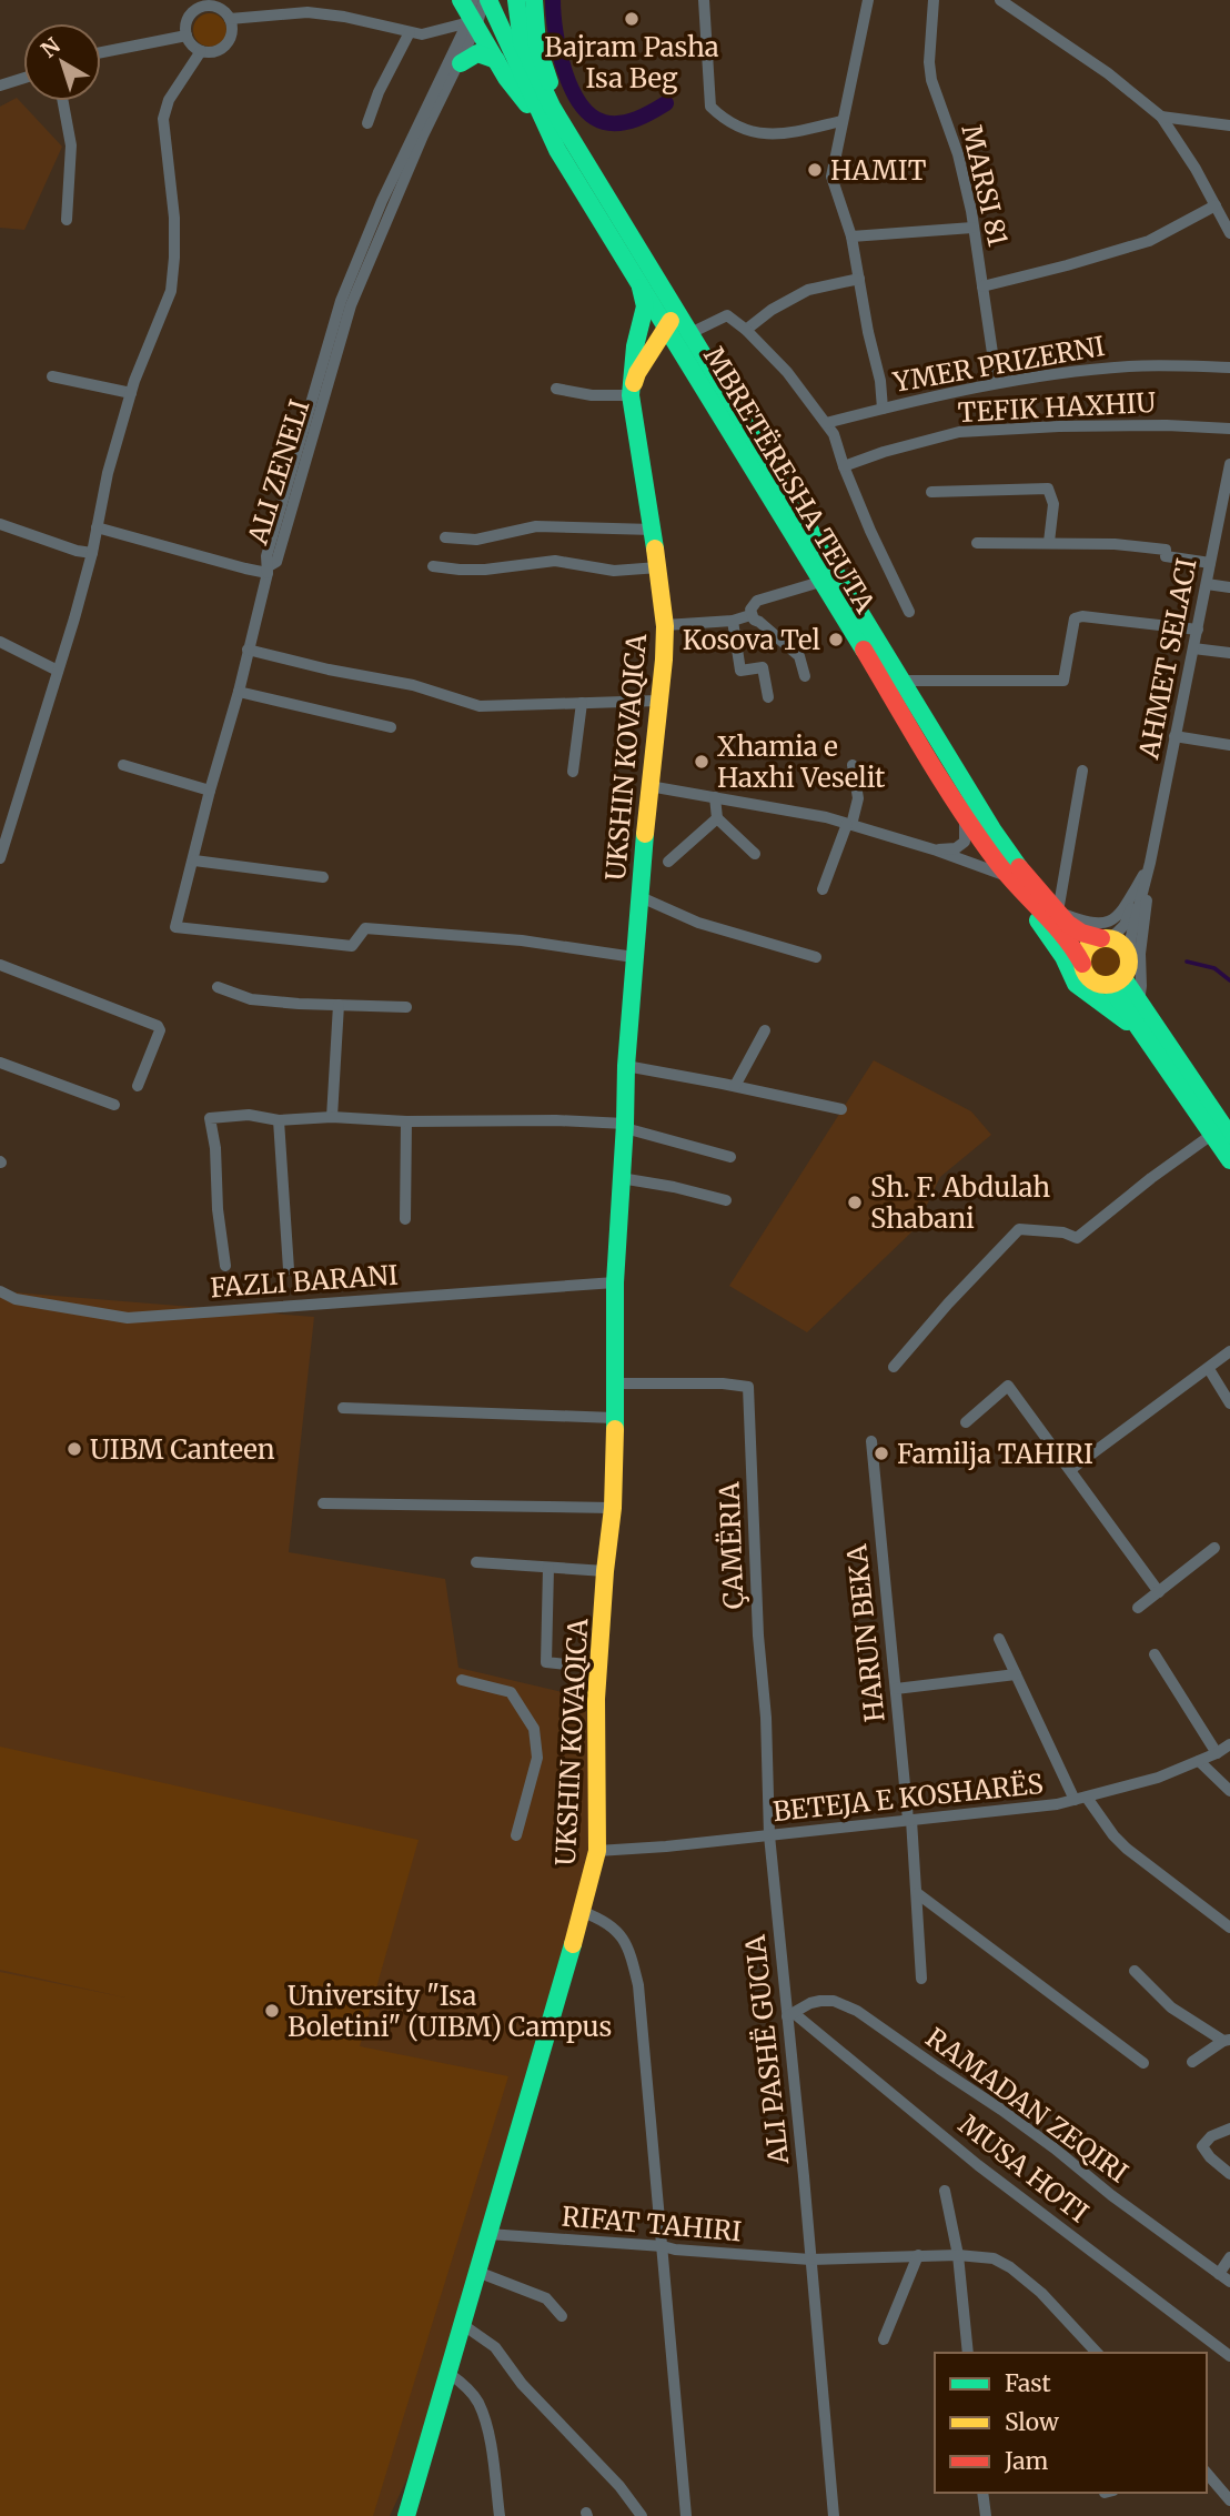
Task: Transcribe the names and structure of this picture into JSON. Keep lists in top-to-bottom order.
{
  "streets": {
    "main road": ["MBRETËRESHA TEUTA", "UKSHIN KOVAQICA"],
    "street": [
      "MARSI 81",
      "YMER PRIZERNI",
      "TEFIK HAXHIU",
      "ALI ZENELI",
      "AHMET SELACI",
      "FAZLI BARANI",
      "ÇAMËRIA",
      "HARUN BEKA",
      "BETEJA E KOSHARËS",
      "ALI PASHË GUCIA",
      "RAMADAN ZEQIRI",
      "MUSA HOTI",
      "RIFAT TAHIRI"
    ]
  },
  "crossings": [
    ["MARSI 81", "YMER PRIZERNI"],
    ["ALI ZENELI", "MBRETËRESHA TEUTA"],
    ["MBRETËRESHA TEUTA", "AHMET SELACI"],
    ["MBRETËRESHA TEUTA", "UKSHIN KOVAQICA"],
    ["UKSHIN KOVAQICA", "FAZLI BARANI"],
    ["UKSHIN KOVAQICA", "ÇAMËRIA"],
    ["UKSHIN KOVAQICA", "BETEJA E KOSHARËS"],
    ["UKSHIN KOVAQICA", "RIFAT TAHIRI"],
    ["ÇAMËRIA", "BETEJA E KOSHARËS"],
    ["ÇAMËRIA", "ALI PASHË GUCIA"],
    ["HARUN BEKA", "BETEJA E KOSHARËS"],
    ["BETEJA E KOSHARËS", "ALI PASHË GUCIA"],
    ["ALI PASHË GUCIA", "RAMADAN ZEQIRI"],
    ["ALI PASHË GUCIA", "MUSA HOTI"],
    ["ALI PASHË GUCIA", "RIFAT TAHIRI"],
    ["RAMADAN ZEQIRI", "MUSA HOTI"]
  ],
  "places": [
    "Bajram Pasha Isa Beg",
    "HAMIT",
    "Kosova Tel",
    "Xhamia e Haxhi Veselit",
    "Sh. F. Abdulah Shabani",
    "UIBM Canteen",
    "Familja TAHIRI",
    "University \"Isa Boletini\" (UIBM) Campus"
  ],
  "legend": ["Fast", "Slow", "Jam"],
  "north": "top left"
}
